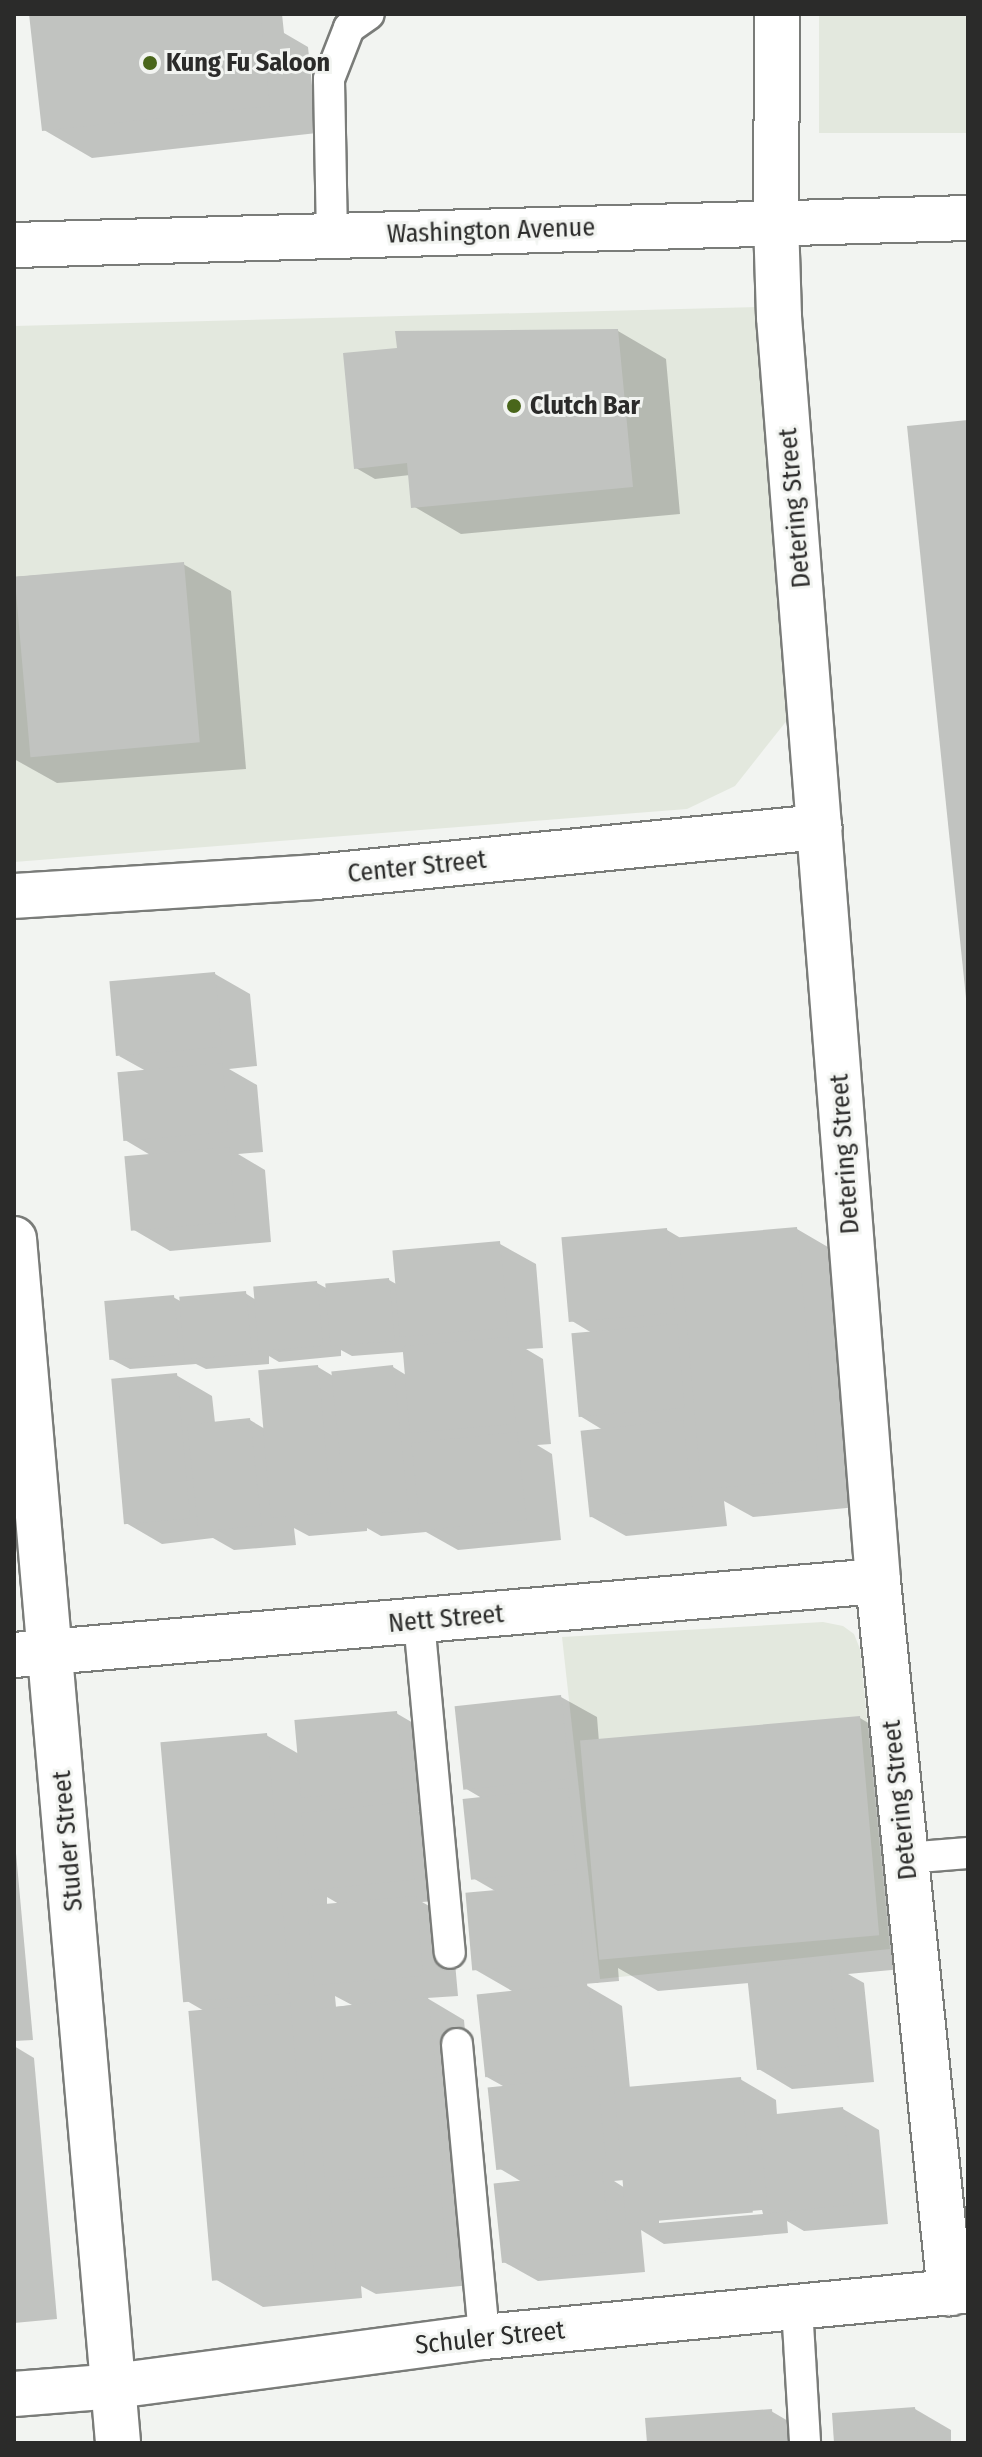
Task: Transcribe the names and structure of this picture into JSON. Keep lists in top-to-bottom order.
{
  "streets": {
    "street": [
      "Washington Avenue",
      "Detering Street",
      "Center Street",
      "Nett Street",
      "Studer Street",
      "Schuler Street"
    ]
  },
  "crossings": [
    ["Washington Avenue", "Detering Street"],
    ["Detering Street", "Center Street"],
    ["Detering Street", "Nett Street"],
    ["Detering Street", "Schuler Street"],
    ["Nett Street", "Studer Street"],
    ["Studer Street", "Schuler Street"]
  ],
  "places": ["Kung Fu Saloon", "Clutch Bar"]
}
